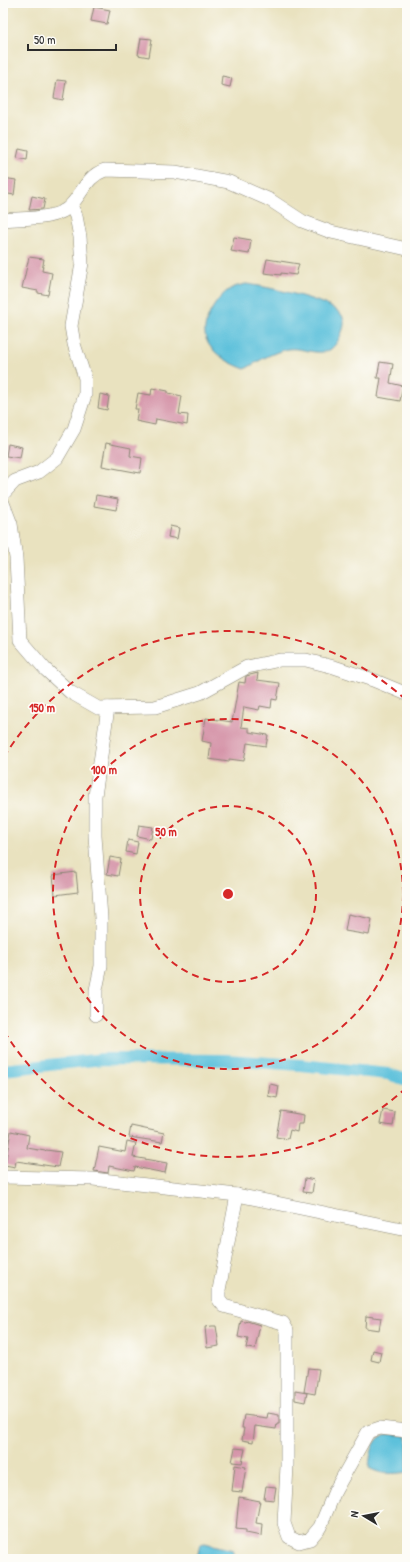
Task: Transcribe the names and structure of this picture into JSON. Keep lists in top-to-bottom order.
{
  "scale_bar": "50 m",
  "north": "left",
  "rings": ["150 m", "100 m", "50 m"]
}
